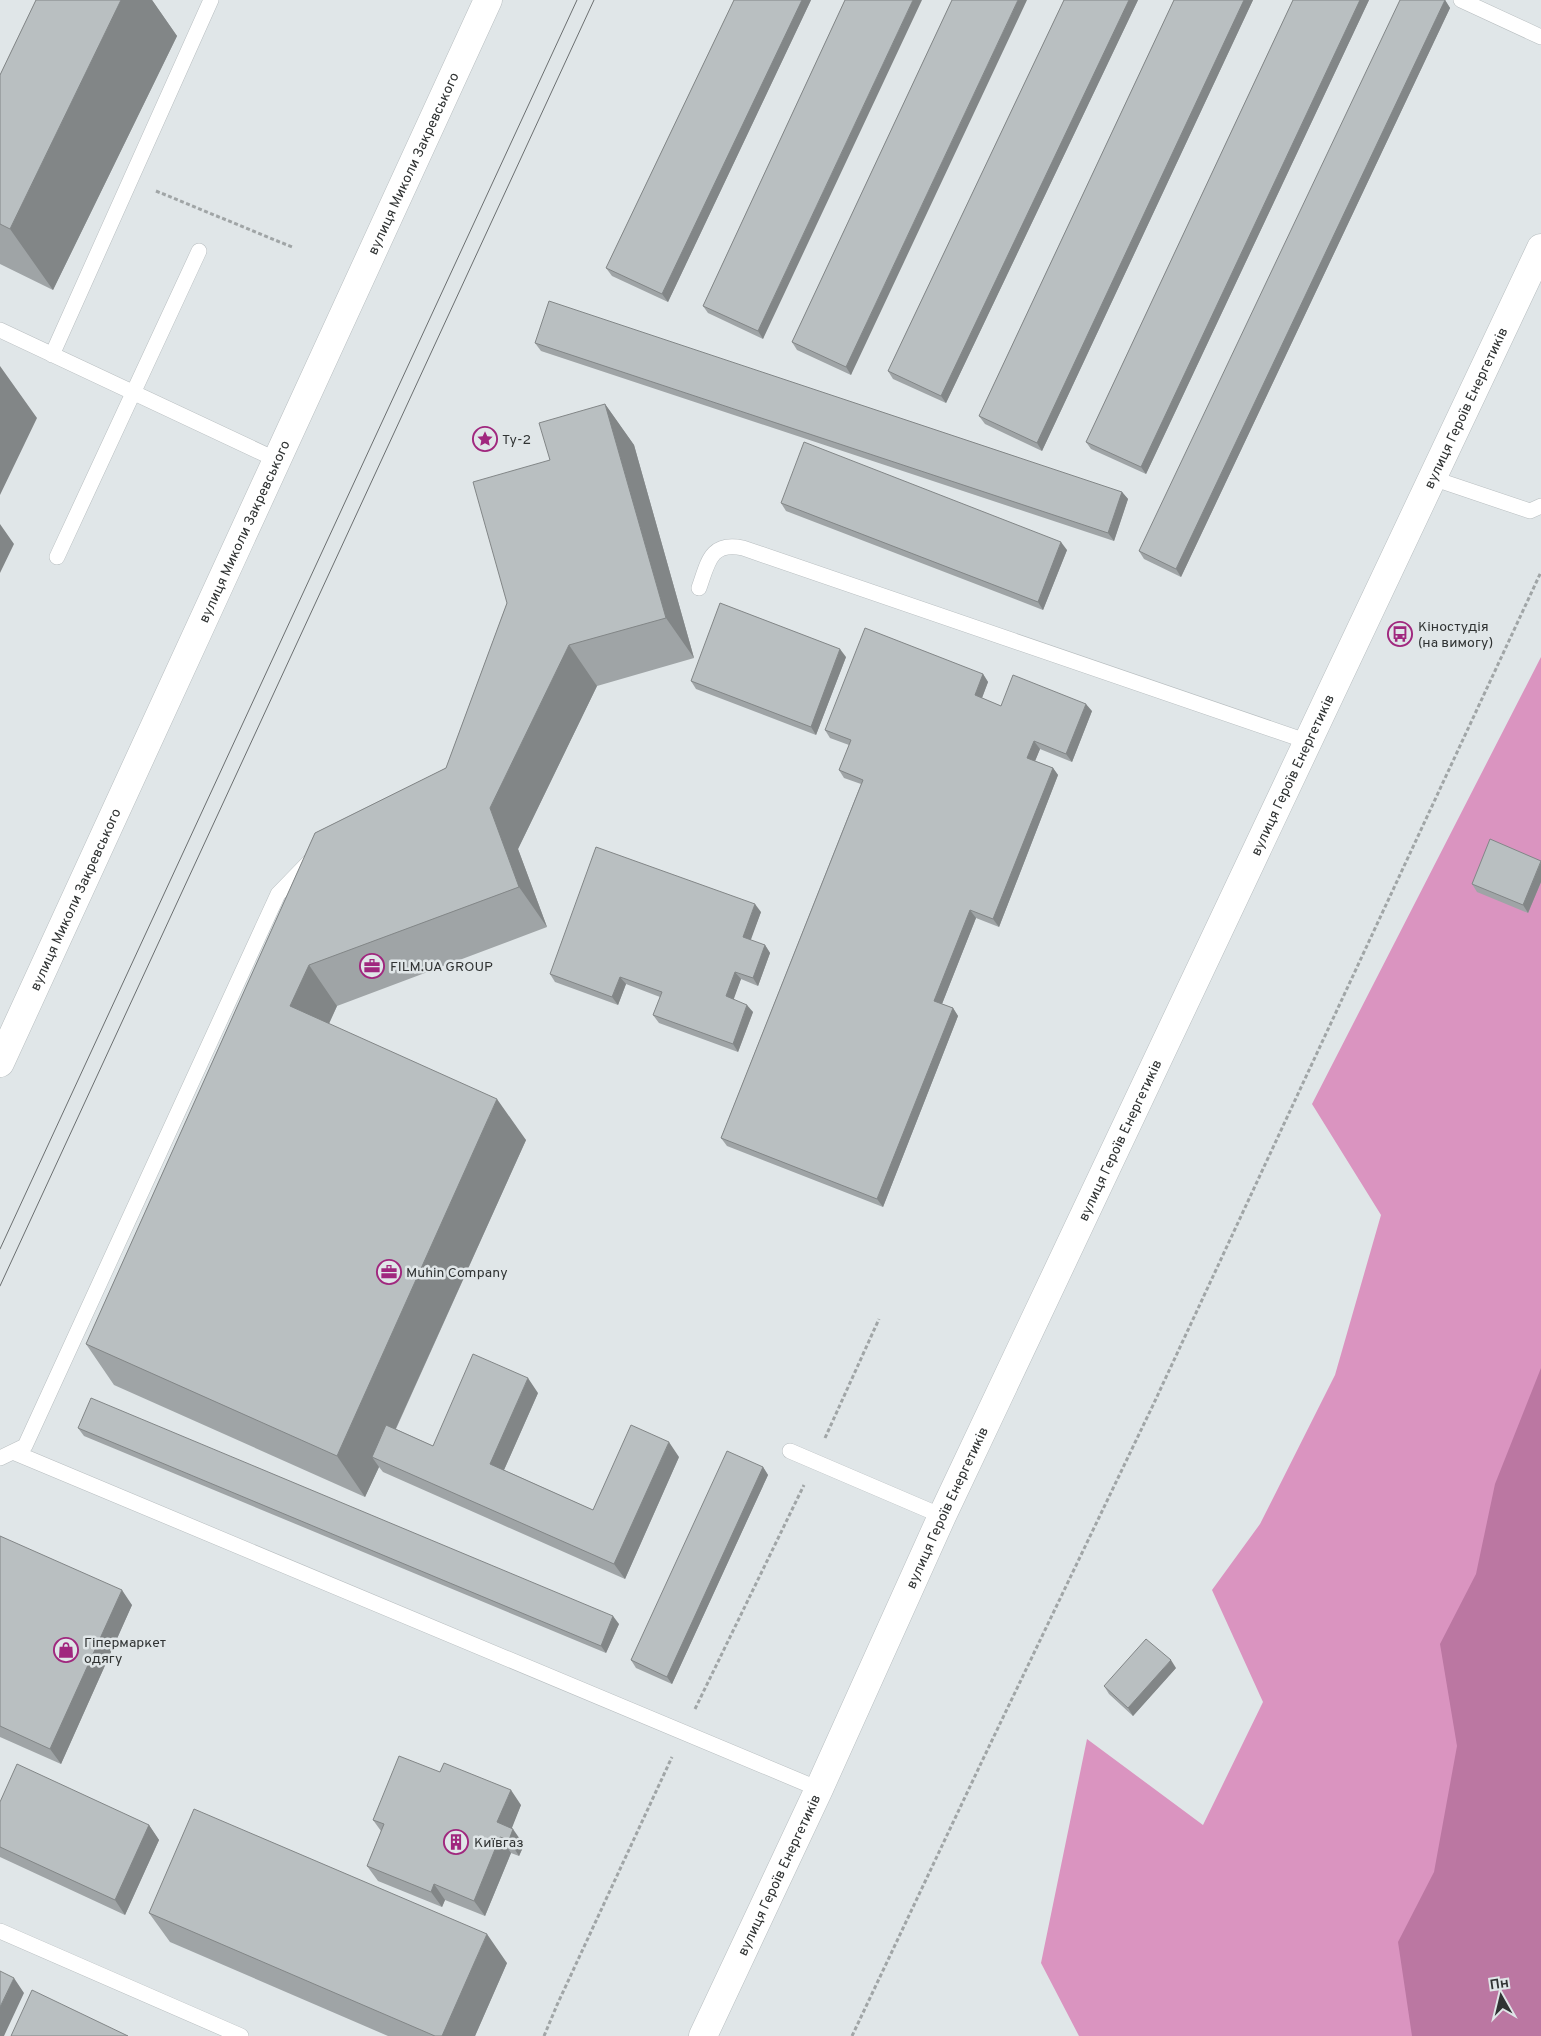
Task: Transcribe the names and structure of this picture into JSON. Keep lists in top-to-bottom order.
{
  "streets": {
    "street": ["вулиця Миколи Закревського", "вулиця Героїв Енергетиків"]
  },
  "places": {
    "place": ["Ту-2"],
    "bus stop": ["Кіностудія (на вимогу)"],
    "office": ["FILM.UA GROUP", "Muhin Company"],
    "shop": ["Гіпермаркет одягу"],
    "building": ["Київгаз"]
  },
  "north": "top"
}
